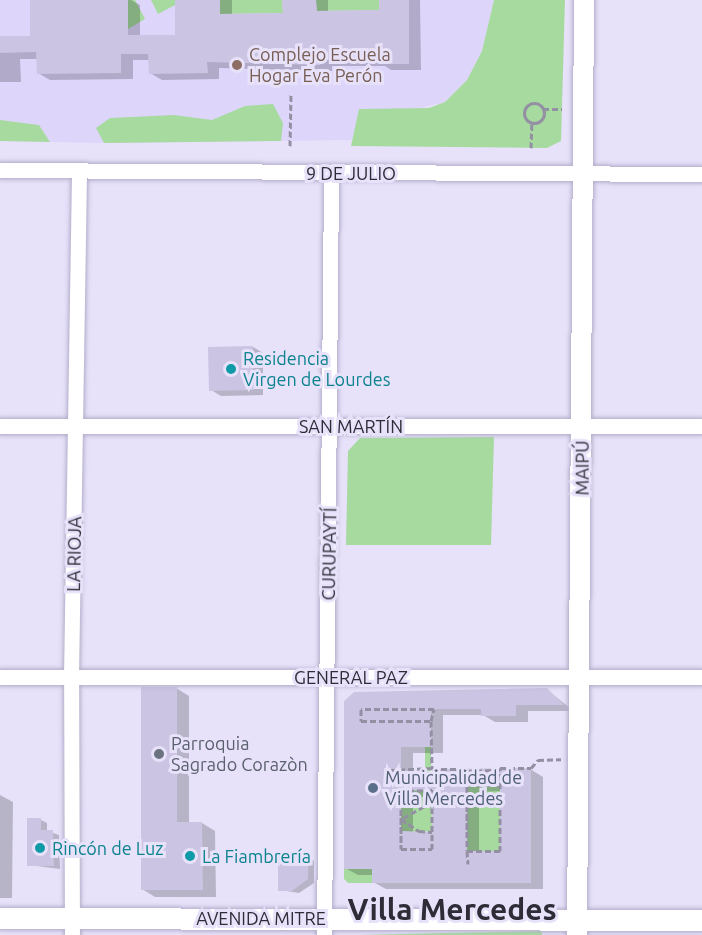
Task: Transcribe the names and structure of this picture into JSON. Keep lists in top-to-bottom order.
{
  "streets": {
    "main road": ["AVENIDA MITRE"],
    "street": [
      "9 DE JULIO",
      "SAN MARTÍN",
      "MAIPÚ",
      "LA RIOJA",
      "CURUPAYTÍ",
      "GENERAL PAZ"
    ]
  },
  "crossings": [
    ["9 DE JULIO", "MAIPÚ"],
    ["9 DE JULIO", "LA RIOJA"],
    ["9 DE JULIO", "CURUPAYTÍ"],
    ["SAN MARTÍN", "MAIPÚ"],
    ["SAN MARTÍN", "LA RIOJA"],
    ["SAN MARTÍN", "CURUPAYTÍ"],
    ["MAIPÚ", "GENERAL PAZ"],
    ["MAIPÚ", "AVENIDA MITRE"],
    ["LA RIOJA", "GENERAL PAZ"],
    ["LA RIOJA", "AVENIDA MITRE"],
    ["CURUPAYTÍ", "GENERAL PAZ"],
    ["CURUPAYTÍ", "AVENIDA MITRE"]
  ],
  "districts": ["Villa Mercedes"],
  "places": [
    "Complejo Escuela Hogar Eva Perón",
    "Residencia Virgen de Lourdes",
    "Parroquia Sagrado Corazòn",
    "Municipalidad de Villa Mercedes",
    "Rincón de Luz",
    "La Fiambrería"
  ]
}
